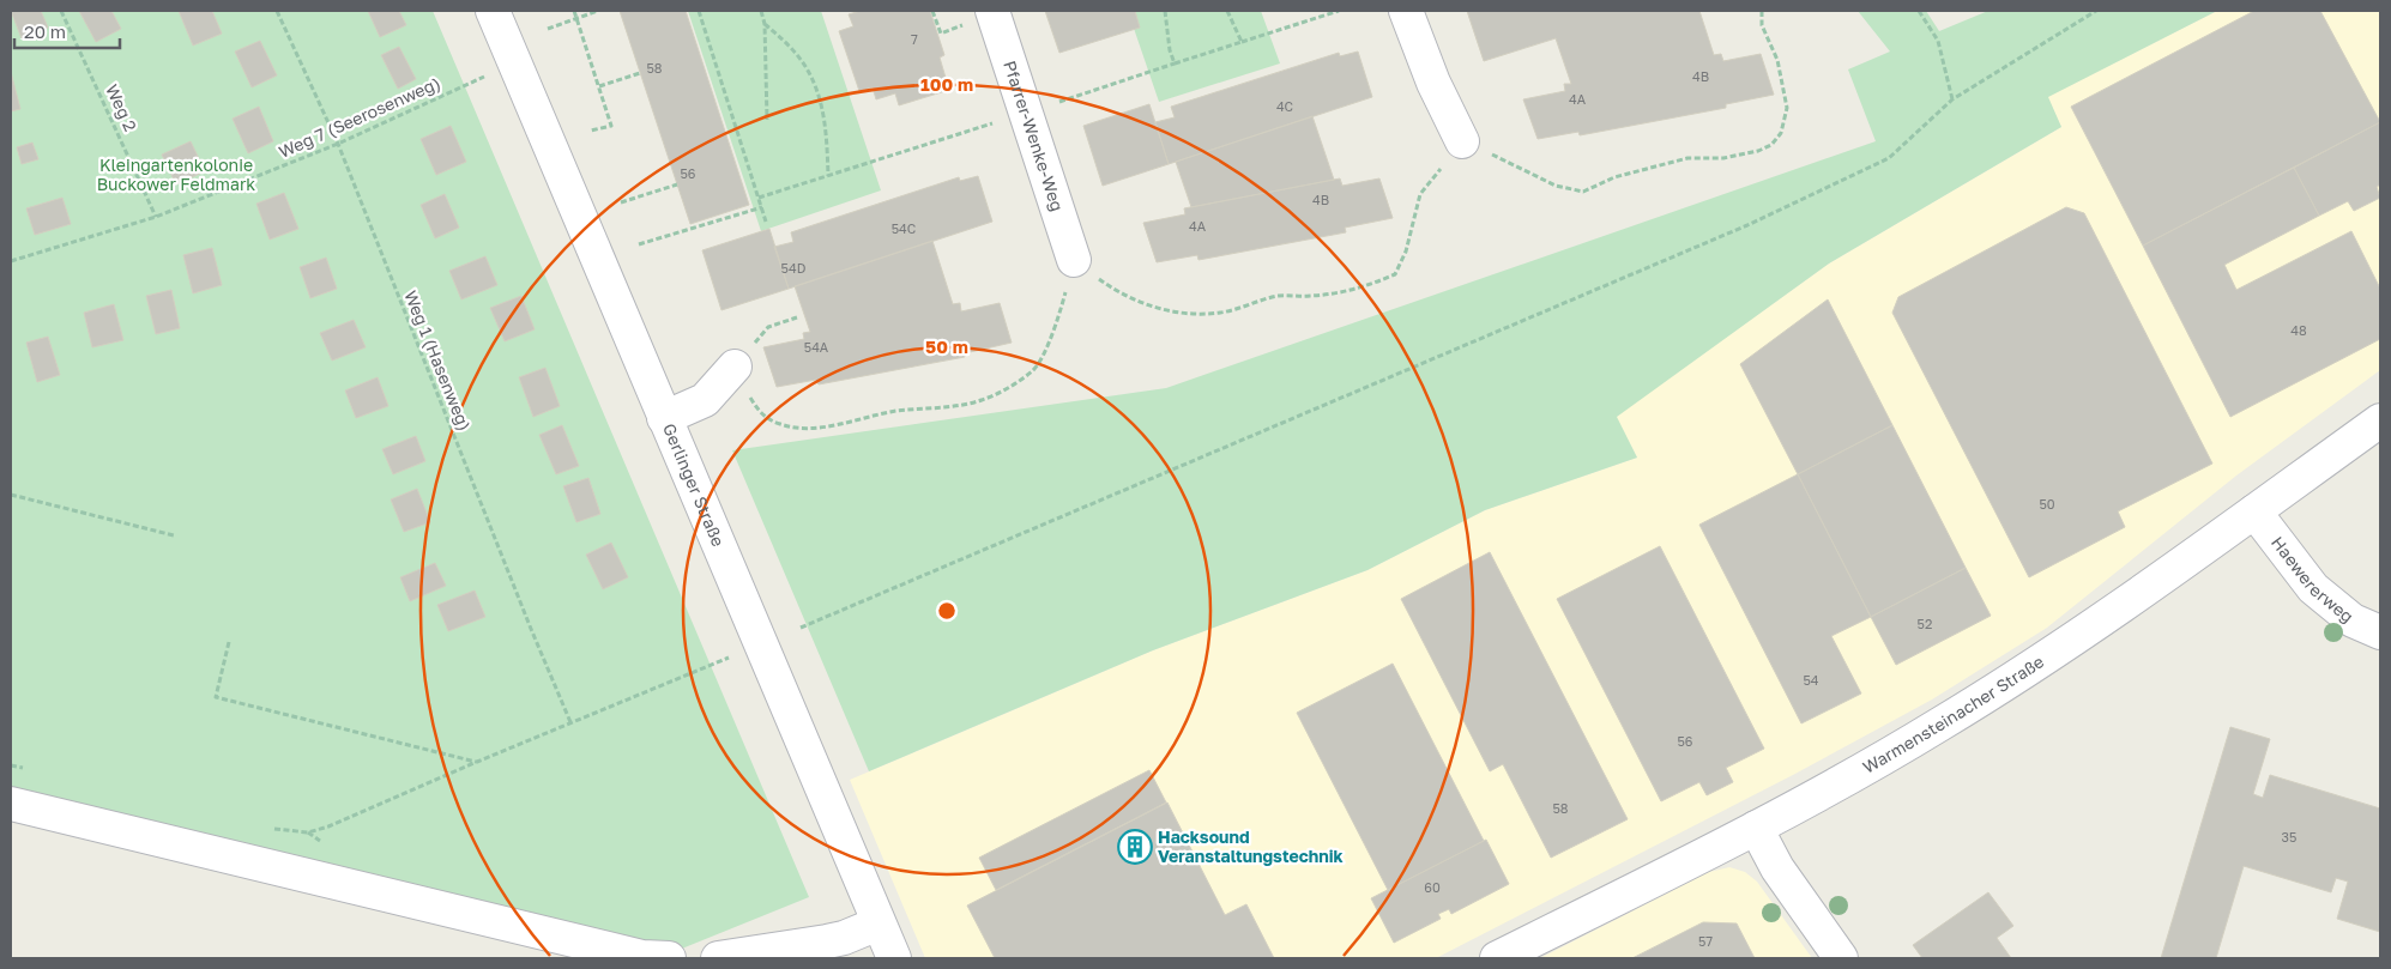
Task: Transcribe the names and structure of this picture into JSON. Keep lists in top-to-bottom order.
{
  "streets": {
    "street": [
      "Pfarrer-Wenke-Weg",
      "Gerlinger Straße",
      "Haewererweg",
      "Warmensteinacher Straße"
    ],
    "path": ["Weg 2", "Weg 7 (Seerosenweg)", "Weg 1 (Hasenweg)"]
  },
  "crossings": [
    ["Weg 2", "Weg 7 (Seerosenweg)"],
    ["Weg 7 (Seerosenweg)", "Weg 1 (Hasenweg)"],
    ["Weg 7 (Seerosenweg)", "Gerlinger Straße"],
    ["Haewererweg", "Warmensteinacher Straße"]
  ],
  "parks": ["Kleingartenkolonie Buckower Feldmark"],
  "places": {
    "building": ["Hacksound Veranstaltungstechnik"]
  },
  "house_numbers": [
    "7",
    "58",
    "4B",
    "4A",
    "4C",
    "56",
    "4B",
    "4A",
    "54C",
    "54D",
    "48",
    "54A",
    "50",
    "52",
    "54",
    "56",
    "58",
    "35",
    "60",
    "57"
  ],
  "scale_bar": "20 m",
  "rings": ["100 m", "50 m"]
}
